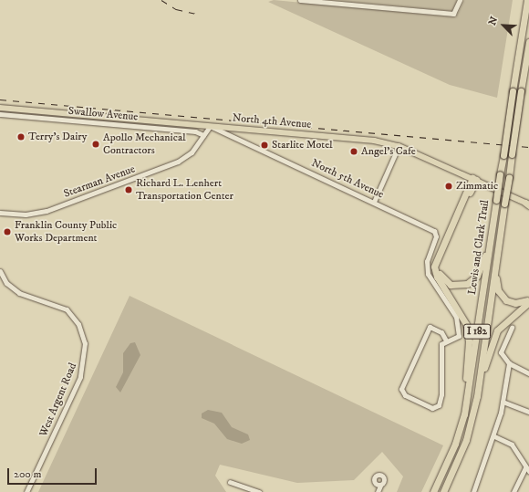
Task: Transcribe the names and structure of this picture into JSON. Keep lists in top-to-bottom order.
{
  "streets": {
    "highway": ["Lewis and Clark Trail", "I 182"],
    "main road": ["North 4th Avenue"],
    "street": [
      "Swallow Avenue",
      "North 5th Avenue",
      "Stearman Avenue",
      "West Argent Road"
    ]
  },
  "crossings": [
    ["Swallow Avenue", "Stearman Avenue"],
    ["North 4th Avenue", "North 5th Avenue"],
    ["North 4th Avenue", "Stearman Avenue"],
    ["North 5th Avenue", "Stearman Avenue"]
  ],
  "places": [
    "Terry's Dairy",
    "Apollo Mechanical Contractors",
    "Starlite Motel",
    "Angel's Cafe",
    "Zimmatic",
    "Richard L. Lenhert Transportation Center",
    "Franklin County Public Works Department"
  ],
  "scale_bar": "200 m",
  "north": "top left"
}
